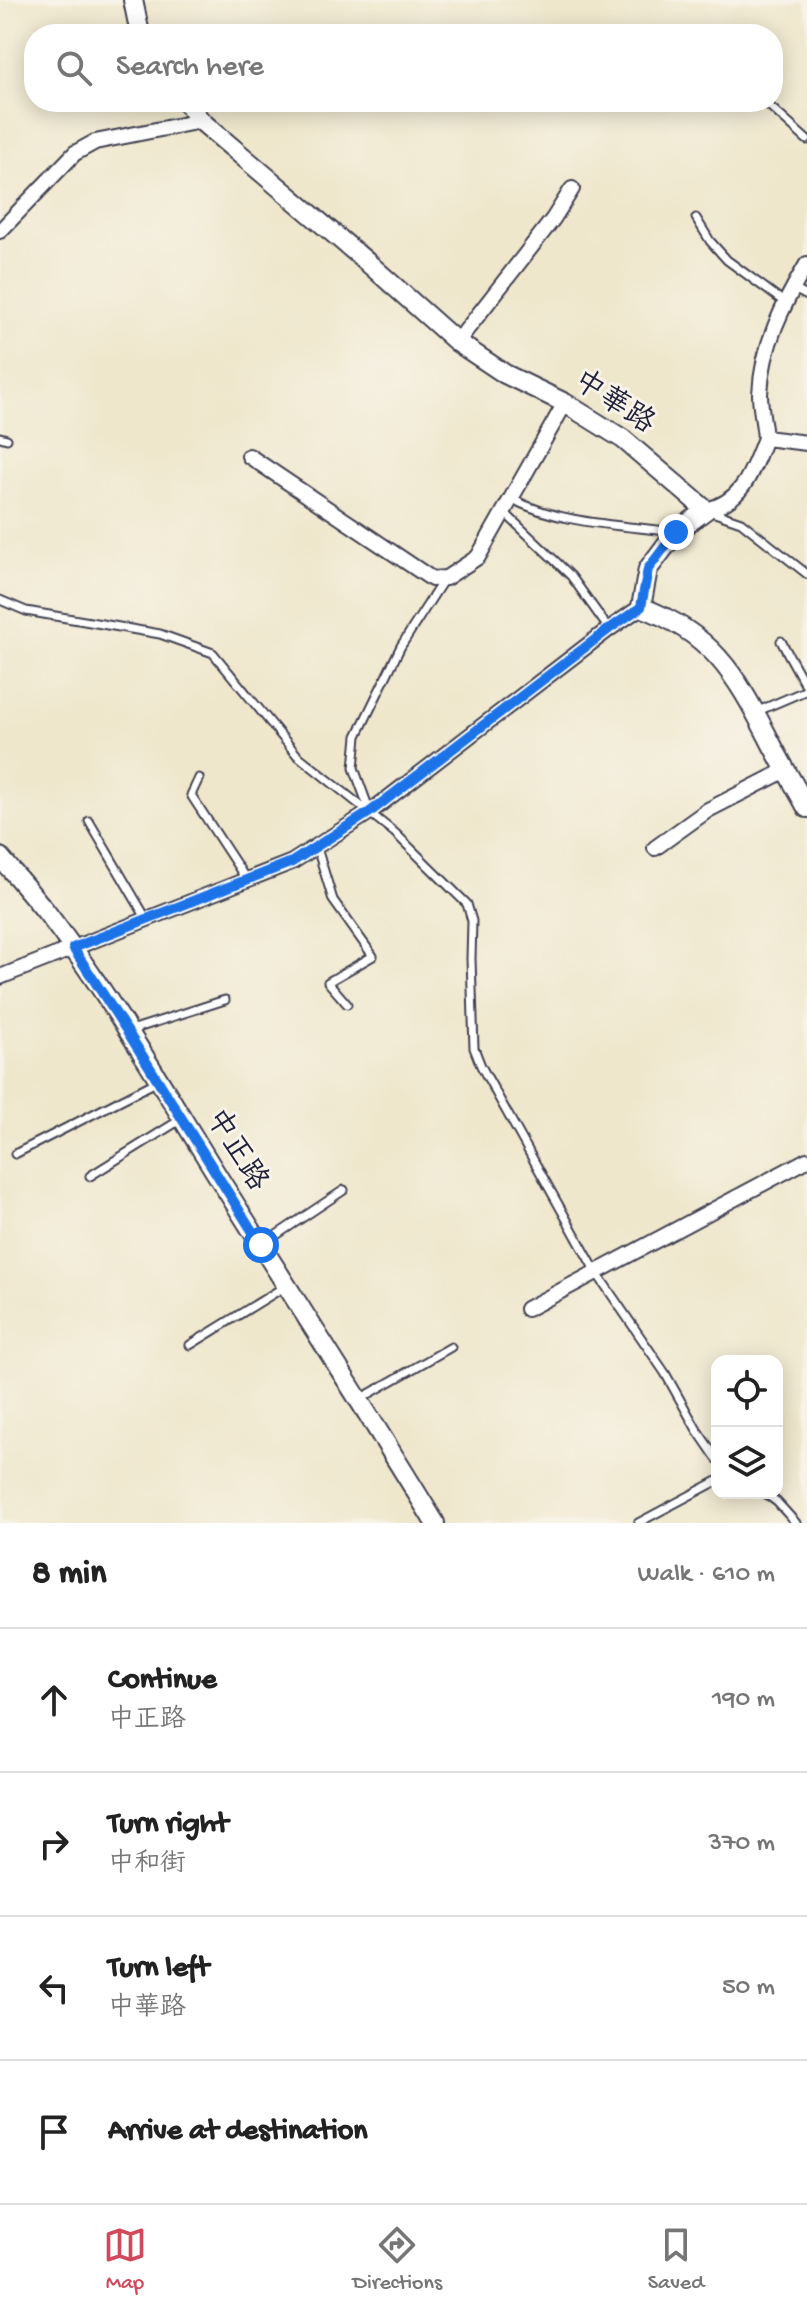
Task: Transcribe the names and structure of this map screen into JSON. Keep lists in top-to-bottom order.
{
  "streets": {
    "street": ["中華路", "中正路"]
  },
  "page": {
    "search": "Search here",
    "heading": ["8 min", "Walk · 610 m"],
    "list": [
      ["Continue", "中正路", "190 m"],
      ["Turn right", "中和街", "370 m"],
      ["Turn left", "中華路", "50 m"],
      "Arrive at destination"
    ],
    "nav": ["Map", "Directions", "Saved"]
  }
}
